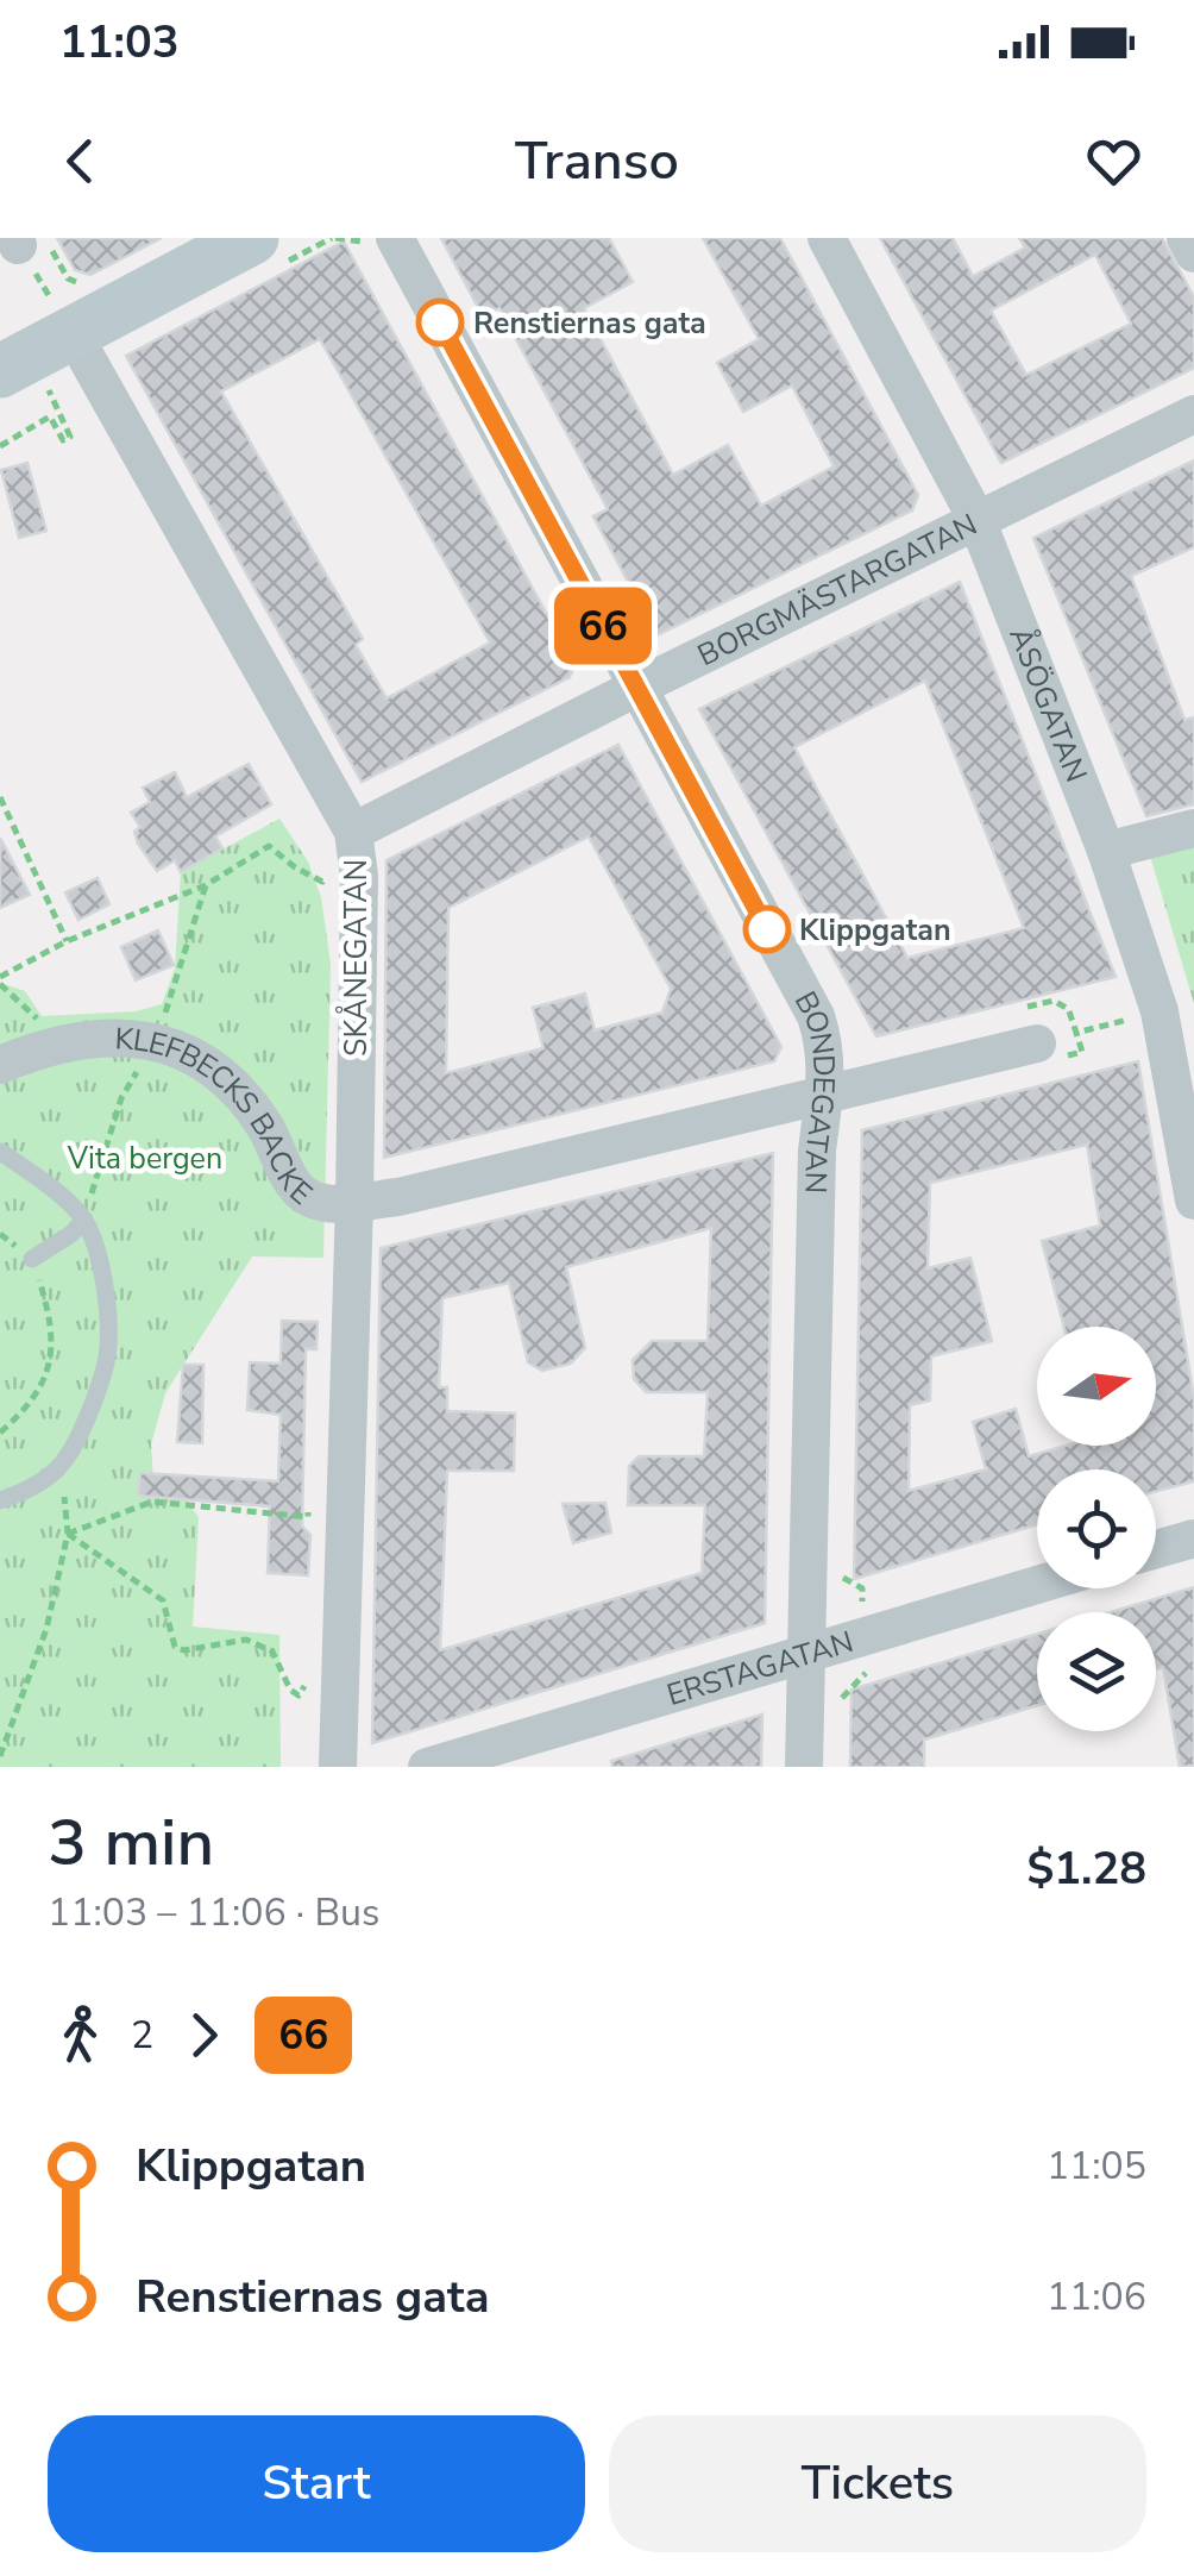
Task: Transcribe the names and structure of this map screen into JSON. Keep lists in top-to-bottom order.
{
  "streets": {
    "street": [
      "BORGMÄSTARGATAN",
      "ÅSÖGATAN",
      "SKÅNEGATAN",
      "BONDEGATAN",
      "KLEFBECKS BACKE",
      "ERSTAGATAN"
    ]
  },
  "crossings": [
    ["BORGMÄSTARGATAN", "ÅSÖGATAN"],
    ["BORGMÄSTARGATAN", "SKÅNEGATAN"],
    ["BORGMÄSTARGATAN", "BONDEGATAN"],
    ["SKÅNEGATAN", "KLEFBECKS BACKE"],
    ["BONDEGATAN", "ERSTAGATAN"]
  ],
  "parks": ["Vita bergen"],
  "places": ["Renstiernas gata", "Klippgatan"],
  "lines": ["bus line 66"],
  "north": "right",
  "page": {
    "status": "11:03",
    "header": "Transo",
    "on_map": "66",
    "heading": ["3 min", "11:03 – 11:06 · Bus", "$1.28"],
    "legs": ["2", "66"],
    "list": [
      {
        "name": "Klippgatan",
        "value": "11:05"
      },
      {
        "name": "Renstiernas gata",
        "value": "11:06"
      }
    ],
    "buttons": ["Start", "Tickets"]
  }
}
